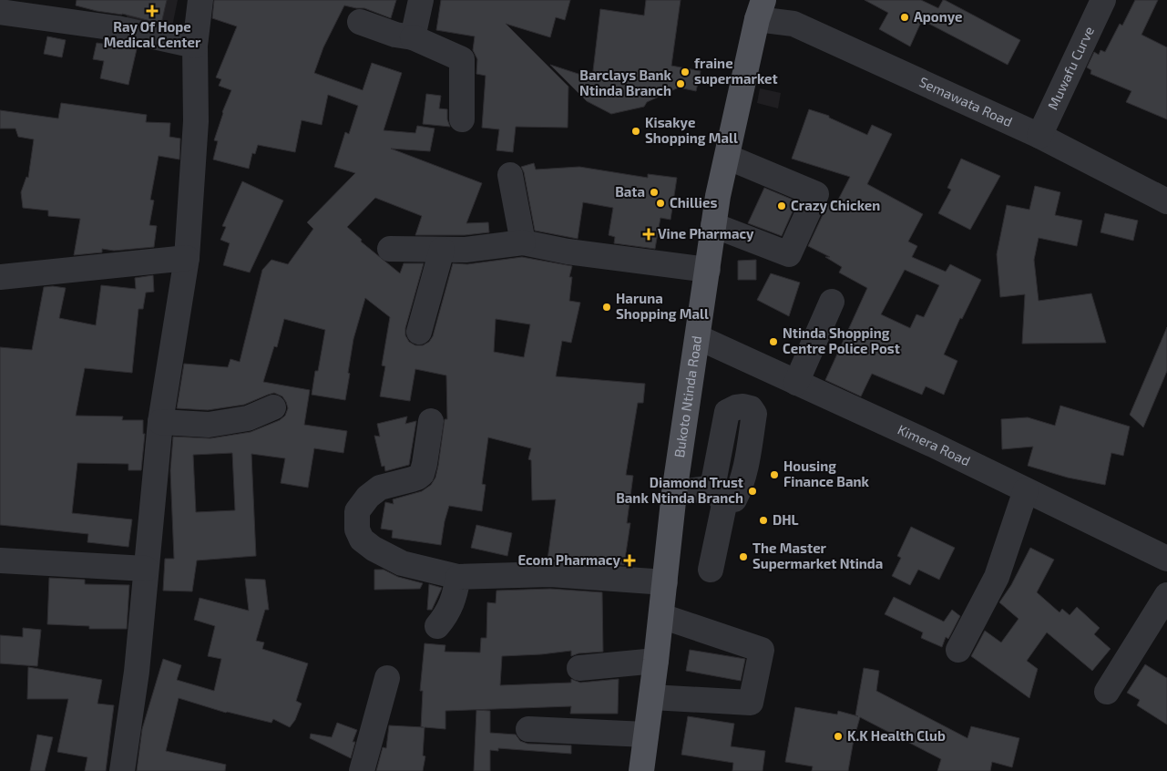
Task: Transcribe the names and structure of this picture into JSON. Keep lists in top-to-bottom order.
{
  "streets": {
    "main road": ["Bukoto Ntinda Road"],
    "street": ["Muwafu Curve", "Semawata Road", "Kimera Road"]
  },
  "crossings": [
    ["Muwafu Curve", "Semawata Road"],
    ["Semawata Road", "Bukoto Ntinda Road"],
    ["Bukoto Ntinda Road", "Kimera Road"]
  ],
  "places": {
    "health": ["Ray Of Hope Medical Center", "Vine Pharmacy", "Ecom Pharmacy"],
    "other": [
      "Aponye",
      "fraine supermarket",
      "Barclays Bank Ntinda Branch",
      "Kisakye Shopping Mall",
      "Bata",
      "Chillies",
      "Crazy Chicken",
      "Haruna Shopping Mall",
      "Ntinda Shopping Centre Police Post",
      "Housing Finance Bank",
      "Diamond Trust Bank Ntinda Branch",
      "DHL",
      "The Master Supermarket Ntinda",
      "K.K Health Club"
    ]
  }
}
